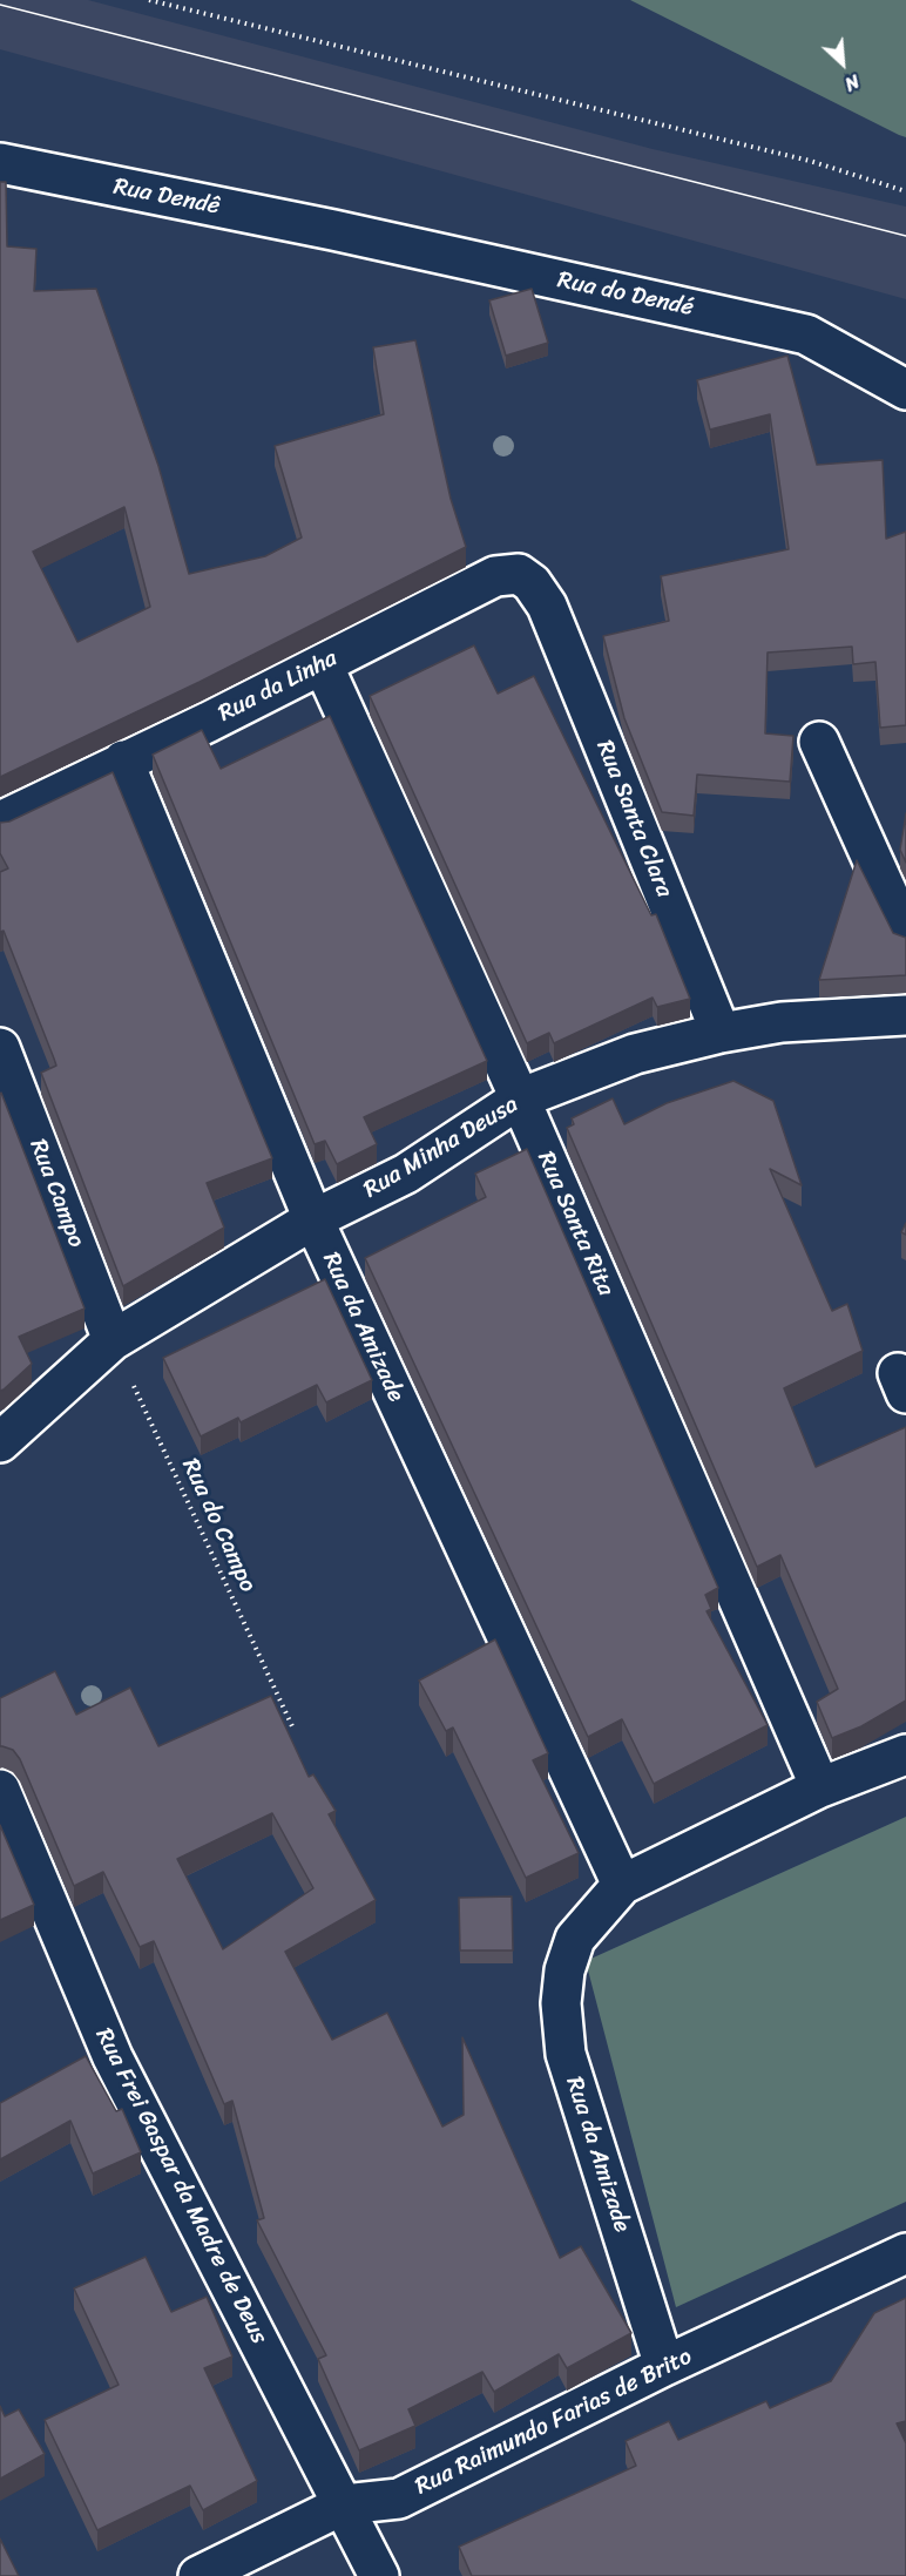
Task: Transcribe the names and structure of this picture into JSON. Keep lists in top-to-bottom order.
{
  "streets": {
    "street": [
      "Rua Dendê",
      "Rua do Dendé",
      "Rua da Linha",
      "Rua Santa Clara",
      "Rua Minha Deusa",
      "Rua Campo",
      "Rua Santa Rita",
      "Rua da Amizade",
      "Rua Frei Gaspar da Madre de Deus",
      "Rua Raimundo Farias de Brito"
    ],
    "path": ["Rua do Campo"]
  },
  "crossings": [
    ["Rua Dendê", "Rua do Dendé"],
    ["Rua da Linha", "Rua Santa Clara"],
    ["Rua da Linha", "Rua Santa Rita"],
    ["Rua da Linha", "Rua da Amizade"],
    ["Rua Santa Clara", "Rua Minha Deusa"],
    ["Rua Minha Deusa", "Rua Campo"],
    ["Rua Minha Deusa", "Rua Santa Rita"],
    ["Rua Minha Deusa", "Rua da Amizade"],
    ["Rua Minha Deusa", "Rua do Campo"],
    ["Rua Campo", "Rua do Campo"],
    ["Rua da Amizade", "Rua Raimundo Farias de Brito"],
    ["Rua Frei Gaspar da Madre de Deus", "Rua Raimundo Farias de Brito"]
  ],
  "north": "bottom right"
}
